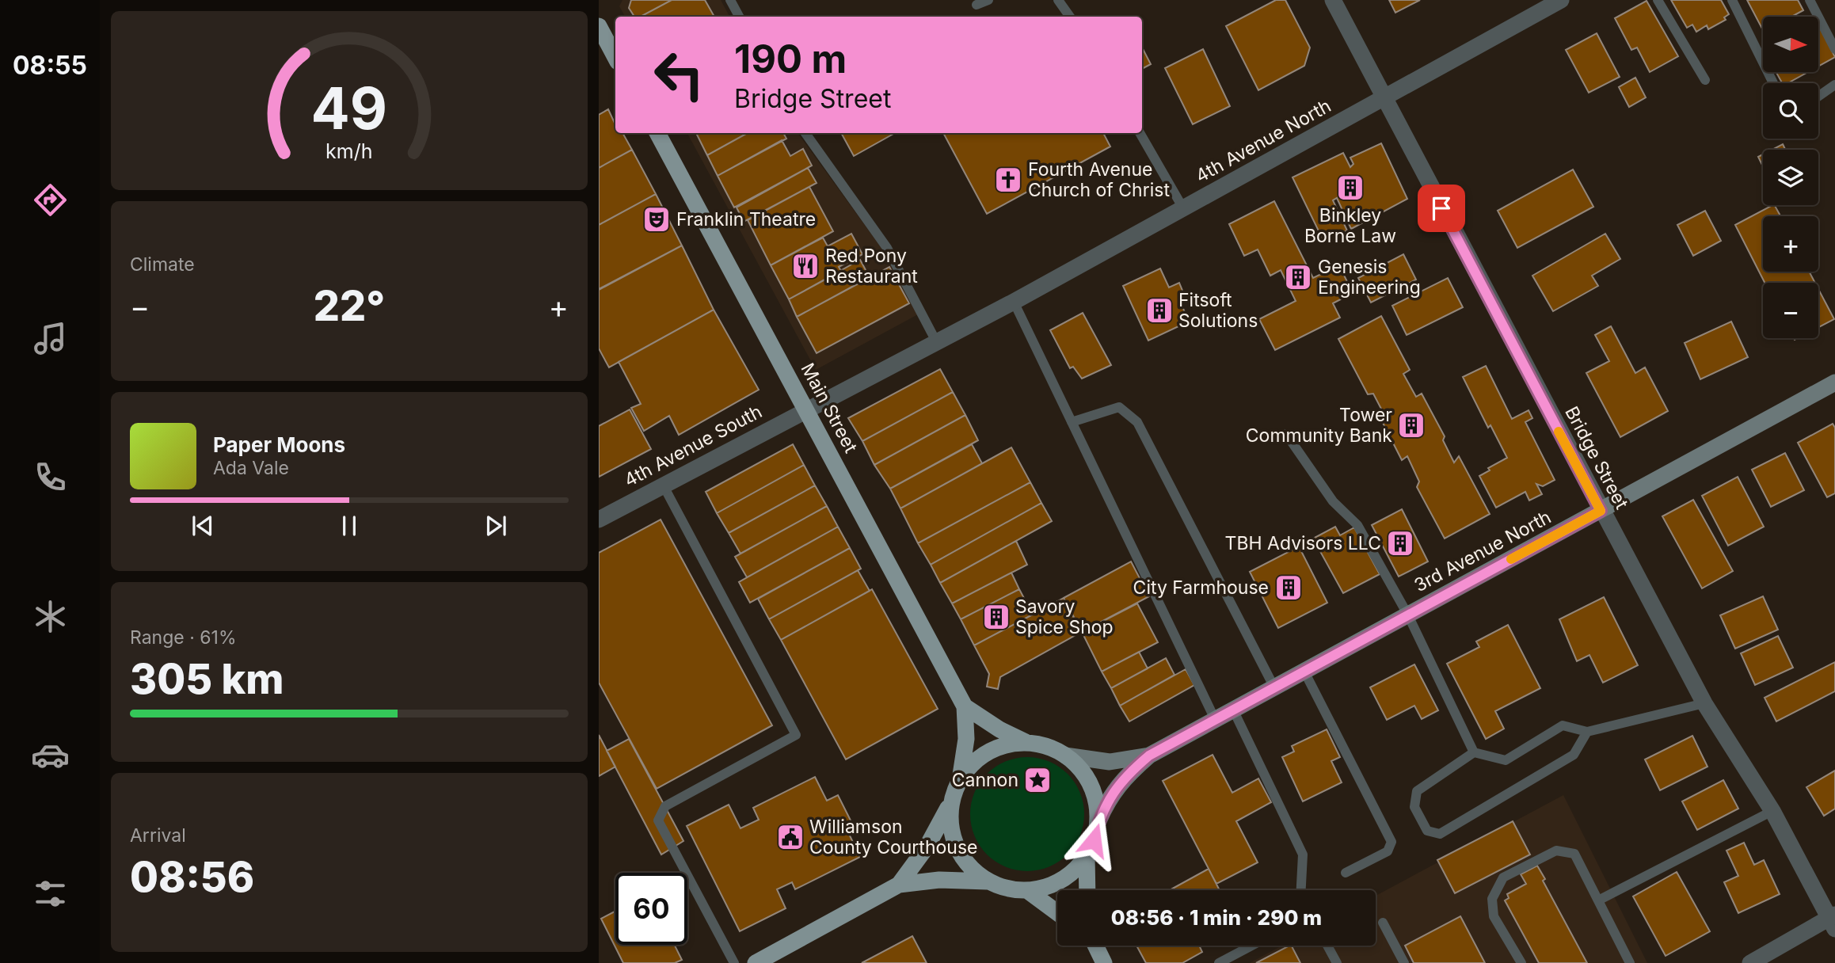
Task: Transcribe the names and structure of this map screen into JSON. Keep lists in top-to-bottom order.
{
  "streets": {
    "main road": ["Main Street", "3rd Avenue North"],
    "street": ["4th Avenue North", "4th Avenue South", "Bridge Street"]
  },
  "crossings": [
    ["4th Avenue North", "Main Street"],
    ["4th Avenue North", "4th Avenue South"],
    ["4th Avenue North", "Bridge Street"],
    ["Main Street", "4th Avenue South"],
    ["Main Street", "3rd Avenue North"],
    ["Bridge Street", "3rd Avenue North"]
  ],
  "places": {
    "church": ["Fourth Avenue Church of Christ"],
    "building": [
      "Binkley Borne Law",
      "Genesis Engineering",
      "Fitsoft Solutions",
      "Tower Community Bank",
      "TBH Advisors LLC",
      "City Farmhouse",
      "Savory Spice Shop"
    ],
    "theatre": ["Franklin Theatre"],
    "restaurant": ["Red Pony Restaurant"],
    "place": ["Cannon"],
    "public building": ["Williamson County Courthouse"]
  },
  "north": "right",
  "page": {
    "tabs": "08:55",
    "map_buttons": ["+", "−"],
    "turn": ["190 m", "Bridge Street"],
    "tile": [
      "Climate",
      ["Range · 61%", "305 km"],
      ["Arrival", "08:56"]
    ],
    "heat": ["−", "22°", "+"],
    "song": ["Paper Moons", "Ada Vale"],
    "limit": "60",
    "trip": "08:56 · 1 min · 290 m",
    "gauge": ["49", "km/h"]
  }
}
